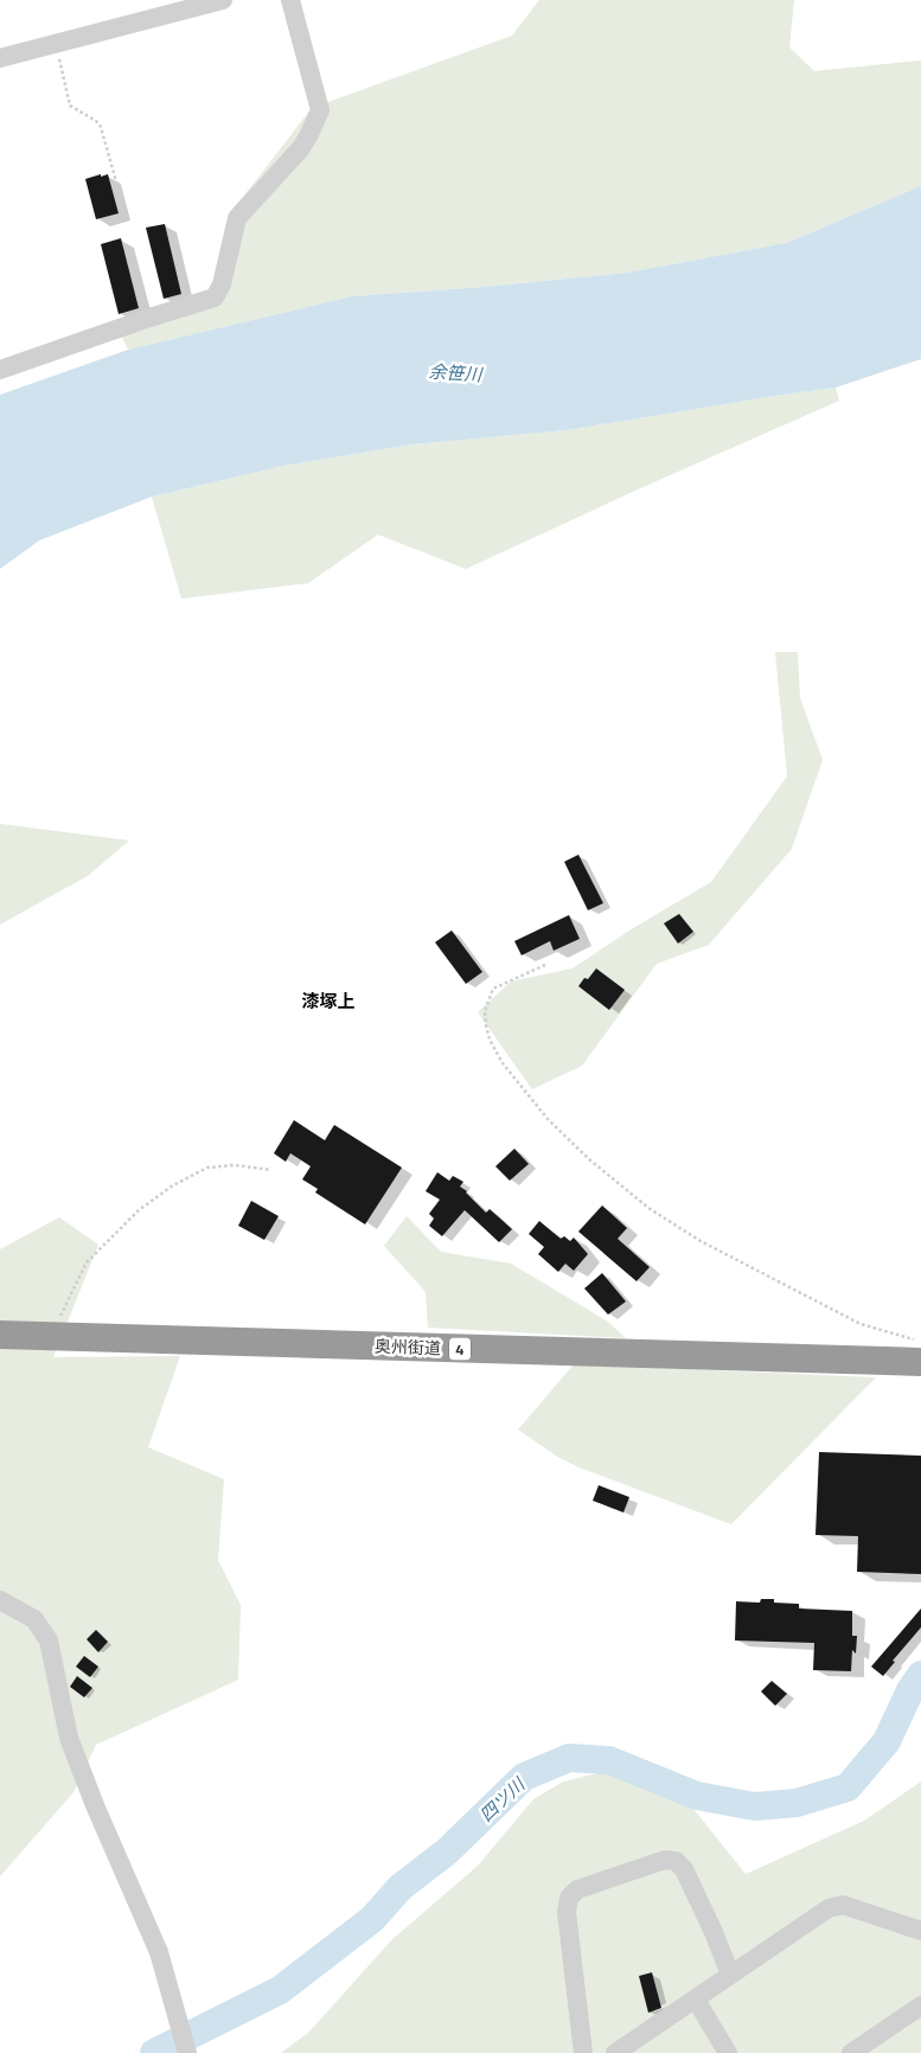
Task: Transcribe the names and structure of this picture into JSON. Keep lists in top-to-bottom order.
{
  "streets": {
    "highway": ["奥州街道", "4"]
  },
  "districts": ["漆塚上"],
  "water": ["余笹川", "四ツ川"]
}
